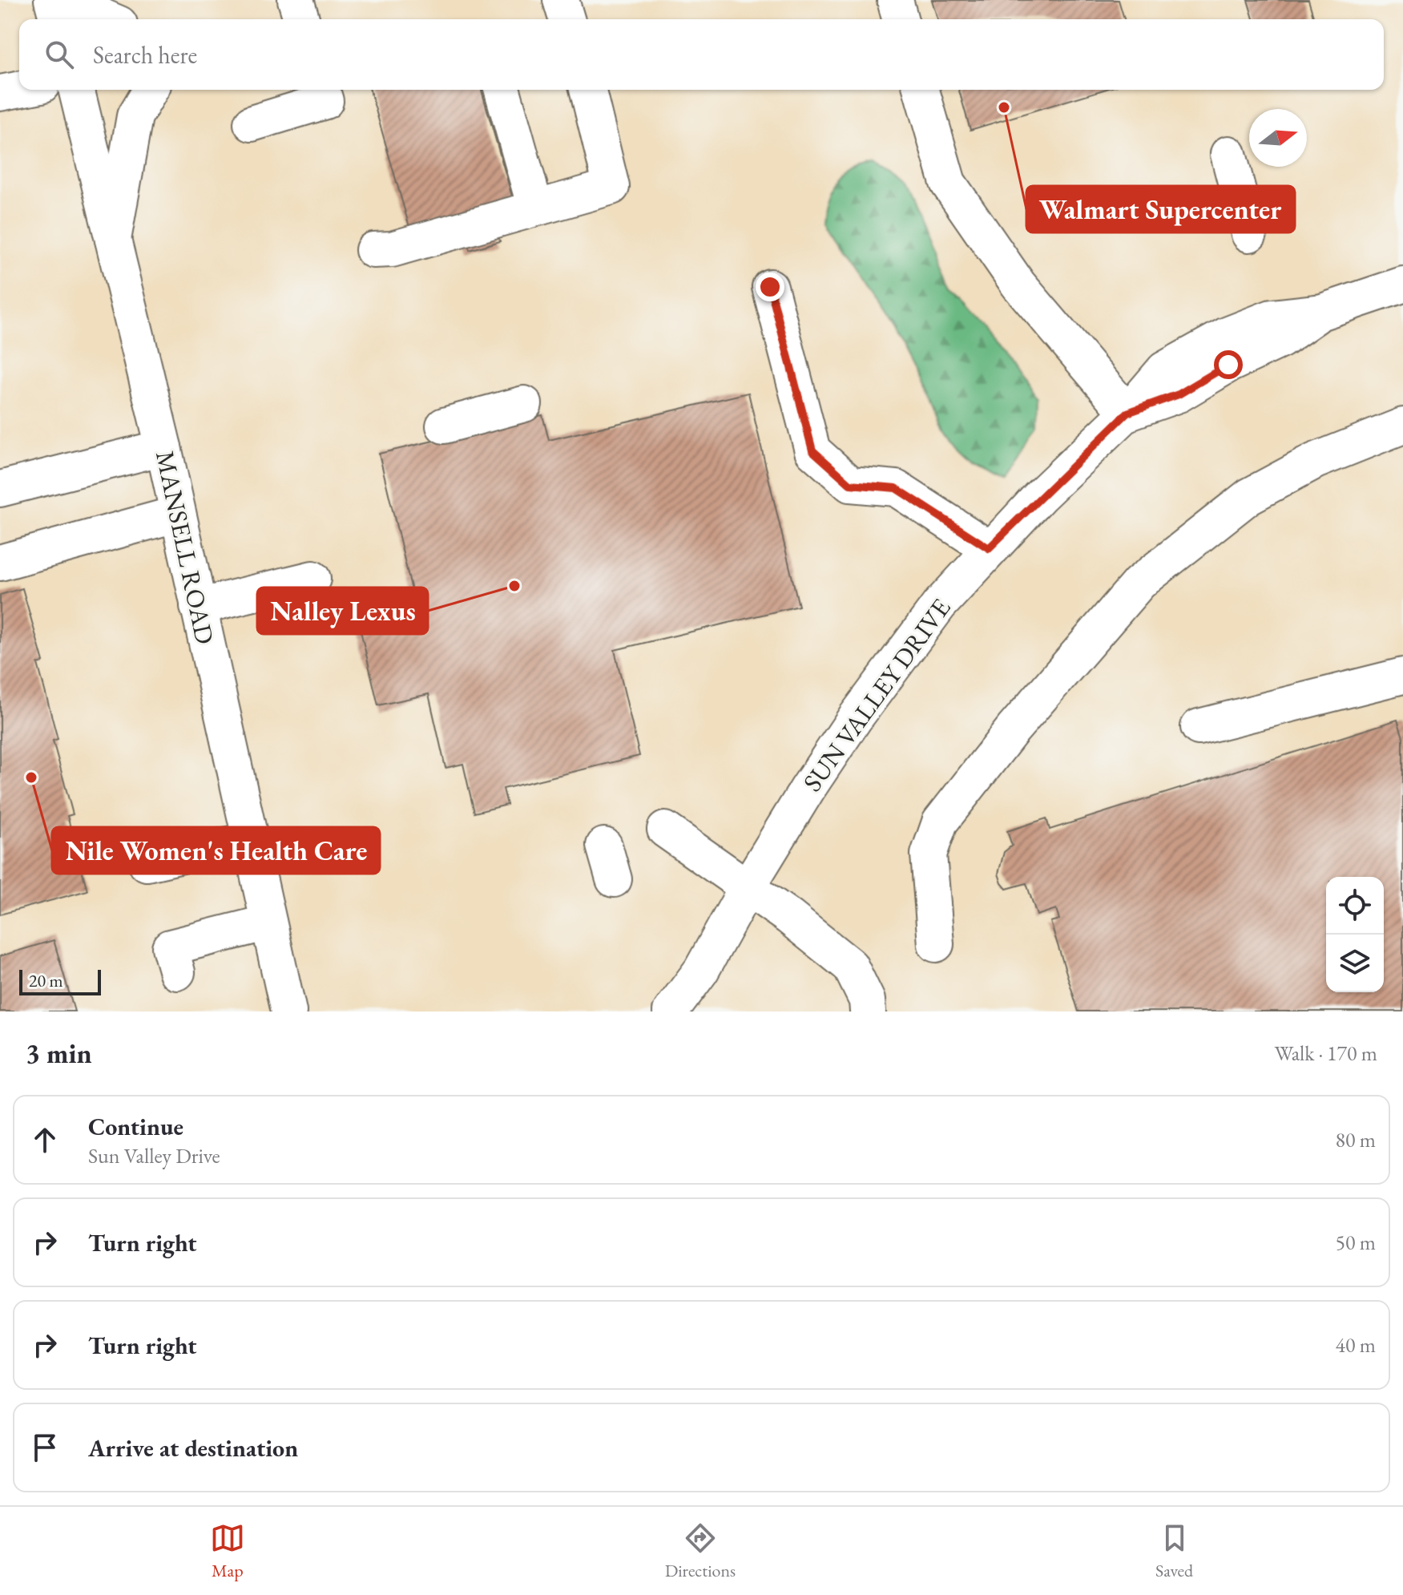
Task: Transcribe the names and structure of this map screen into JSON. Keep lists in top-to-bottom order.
{
  "streets": {
    "street": ["MANSELL ROAD", "SUN VALLEY DRIVE"]
  },
  "places": ["Walmart Supercenter", "Nalley Lexus", "Nile Women's Health Care"],
  "scale_bar": "20 m",
  "north": "right",
  "page": {
    "search": "Search here",
    "scale": "20 m",
    "heading": ["3 min", "Walk · 170 m"],
    "list": [
      ["Continue", "Sun Valley Drive", "80 m"],
      ["Turn right", "50 m"],
      ["Turn right", "40 m"],
      "Arrive at destination"
    ],
    "nav": ["Map", "Directions", "Saved"]
  }
}
